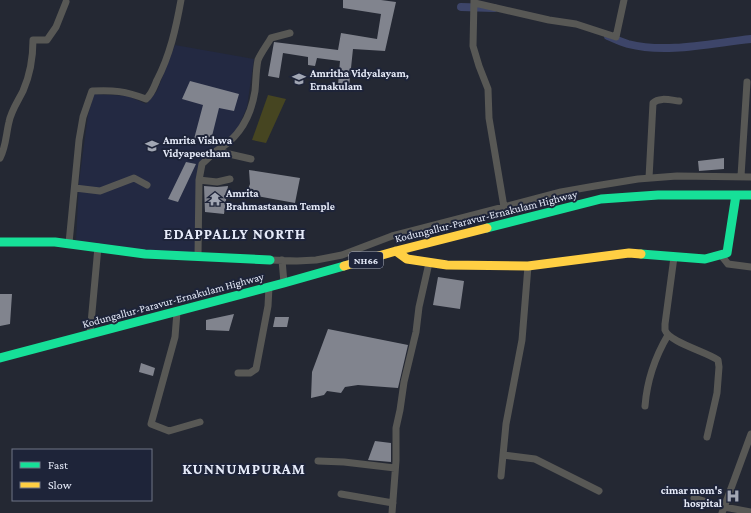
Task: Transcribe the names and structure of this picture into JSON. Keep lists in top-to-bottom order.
{
  "streets": {
    "main road": ["Kodungallur-Paravur-Ernakulam Highway", "NH66"]
  },
  "districts": ["EDAPPALLY NORTH", "KUNNUMPURAM"],
  "places": {
    "school or university": ["Amritha Vidyalayam, Ernakulam", "Amrita Vishwa Vidyapeetham"],
    "temple": ["Amrita Brahmastanam Temple"],
    "hospital": ["cimar mom's hospital"]
  },
  "legend": ["Fast", "Slow"]
}
